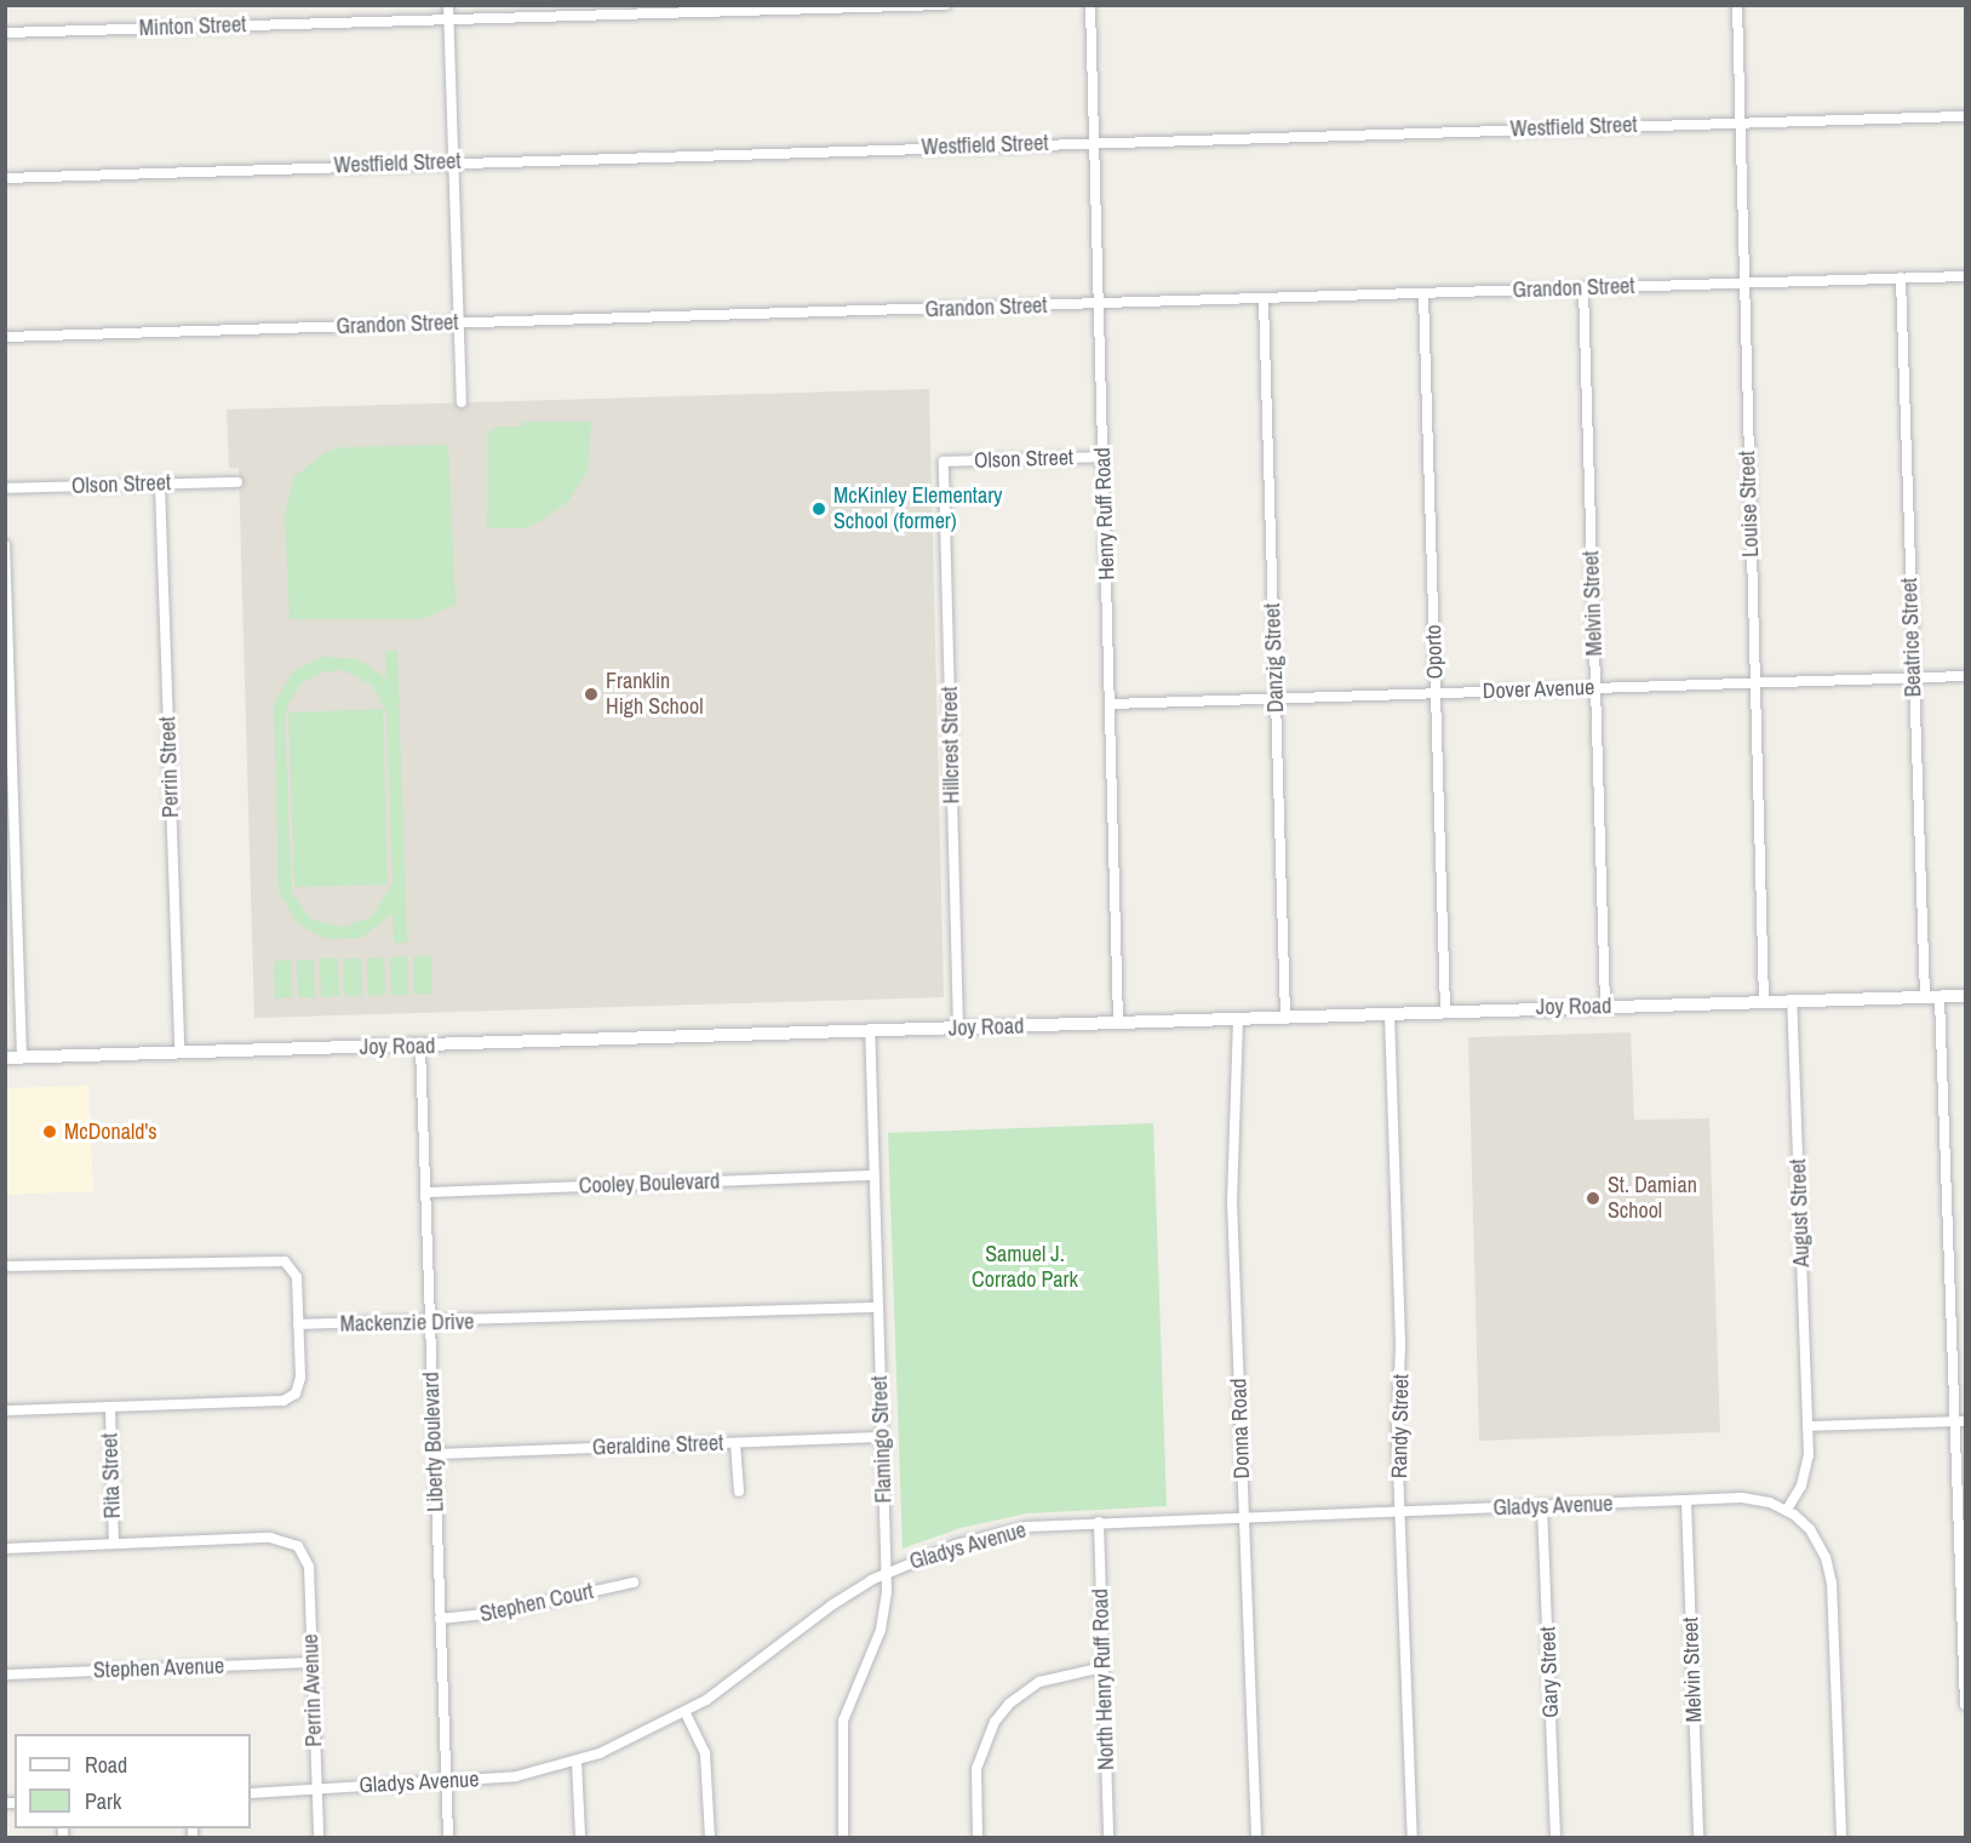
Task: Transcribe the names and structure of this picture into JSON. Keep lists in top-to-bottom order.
{
  "streets": {
    "street": [
      "Minton Street",
      "Westfield Street",
      "Grandon Street",
      "Olson Street",
      "Louise Street",
      "Henry Ruff Road",
      "Melvin Street",
      "Beatrice Street",
      "Oporto",
      "Danzig Street",
      "Dover Avenue",
      "Hillcrest Street",
      "Perrin Street",
      "Joy Road",
      "Cooley Boulevard",
      "August Street",
      "Mackenzie Drive",
      "Randy Street",
      "Donna Road",
      "Flamingo Street",
      "Liberty Boulevard",
      "Geraldine Street",
      "Rita Street",
      "Gladys Avenue",
      "Stephen Court",
      "Stephen Avenue",
      "Gary Street",
      "North Henry Ruff Road",
      "Perrin Avenue"
    ]
  },
  "crossings": [
    ["Westfield Street", "Louise Street"],
    ["Westfield Street", "Henry Ruff Road"],
    ["Grandon Street", "Louise Street"],
    ["Grandon Street", "Henry Ruff Road"],
    ["Grandon Street", "Melvin Street"],
    ["Grandon Street", "Beatrice Street"],
    ["Grandon Street", "Oporto"],
    ["Grandon Street", "Danzig Street"],
    ["Olson Street", "Henry Ruff Road"],
    ["Olson Street", "Hillcrest Street"],
    ["Olson Street", "Perrin Street"],
    ["Louise Street", "Dover Avenue"],
    ["Louise Street", "Joy Road"],
    ["Henry Ruff Road", "Dover Avenue"],
    ["Henry Ruff Road", "Joy Road"],
    ["Melvin Street", "Dover Avenue"],
    ["Melvin Street", "Joy Road"],
    ["Melvin Street", "Gladys Avenue"],
    ["Beatrice Street", "Dover Avenue"],
    ["Beatrice Street", "Joy Road"],
    ["Oporto", "Dover Avenue"],
    ["Oporto", "Joy Road"],
    ["Danzig Street", "Dover Avenue"],
    ["Danzig Street", "Joy Road"],
    ["Hillcrest Street", "Joy Road"],
    ["Perrin Street", "Joy Road"],
    ["Joy Road", "August Street"],
    ["Joy Road", "Randy Street"],
    ["Joy Road", "Donna Road"],
    ["Joy Road", "Flamingo Street"],
    ["Joy Road", "Liberty Boulevard"],
    ["Cooley Boulevard", "Flamingo Street"],
    ["Cooley Boulevard", "Liberty Boulevard"],
    ["Mackenzie Drive", "Flamingo Street"],
    ["Mackenzie Drive", "Liberty Boulevard"],
    ["Randy Street", "Gladys Avenue"],
    ["Donna Road", "Gladys Avenue"],
    ["Flamingo Street", "Geraldine Street"],
    ["Flamingo Street", "Gladys Avenue"],
    ["Liberty Boulevard", "Geraldine Street"],
    ["Liberty Boulevard", "Gladys Avenue"],
    ["Liberty Boulevard", "Stephen Court"],
    ["Rita Street", "Perrin Avenue"],
    ["Gladys Avenue", "Gary Street"],
    ["Gladys Avenue", "North Henry Ruff Road"],
    ["Gladys Avenue", "Perrin Avenue"],
    ["Stephen Avenue", "Perrin Avenue"]
  ],
  "parks": ["Samuel J. Corrado Park"],
  "places": [
    "McKinley Elementary School (former)",
    "Franklin High School",
    "McDonald's",
    "St. Damian School"
  ],
  "legend": ["Road", "Park"]
}
